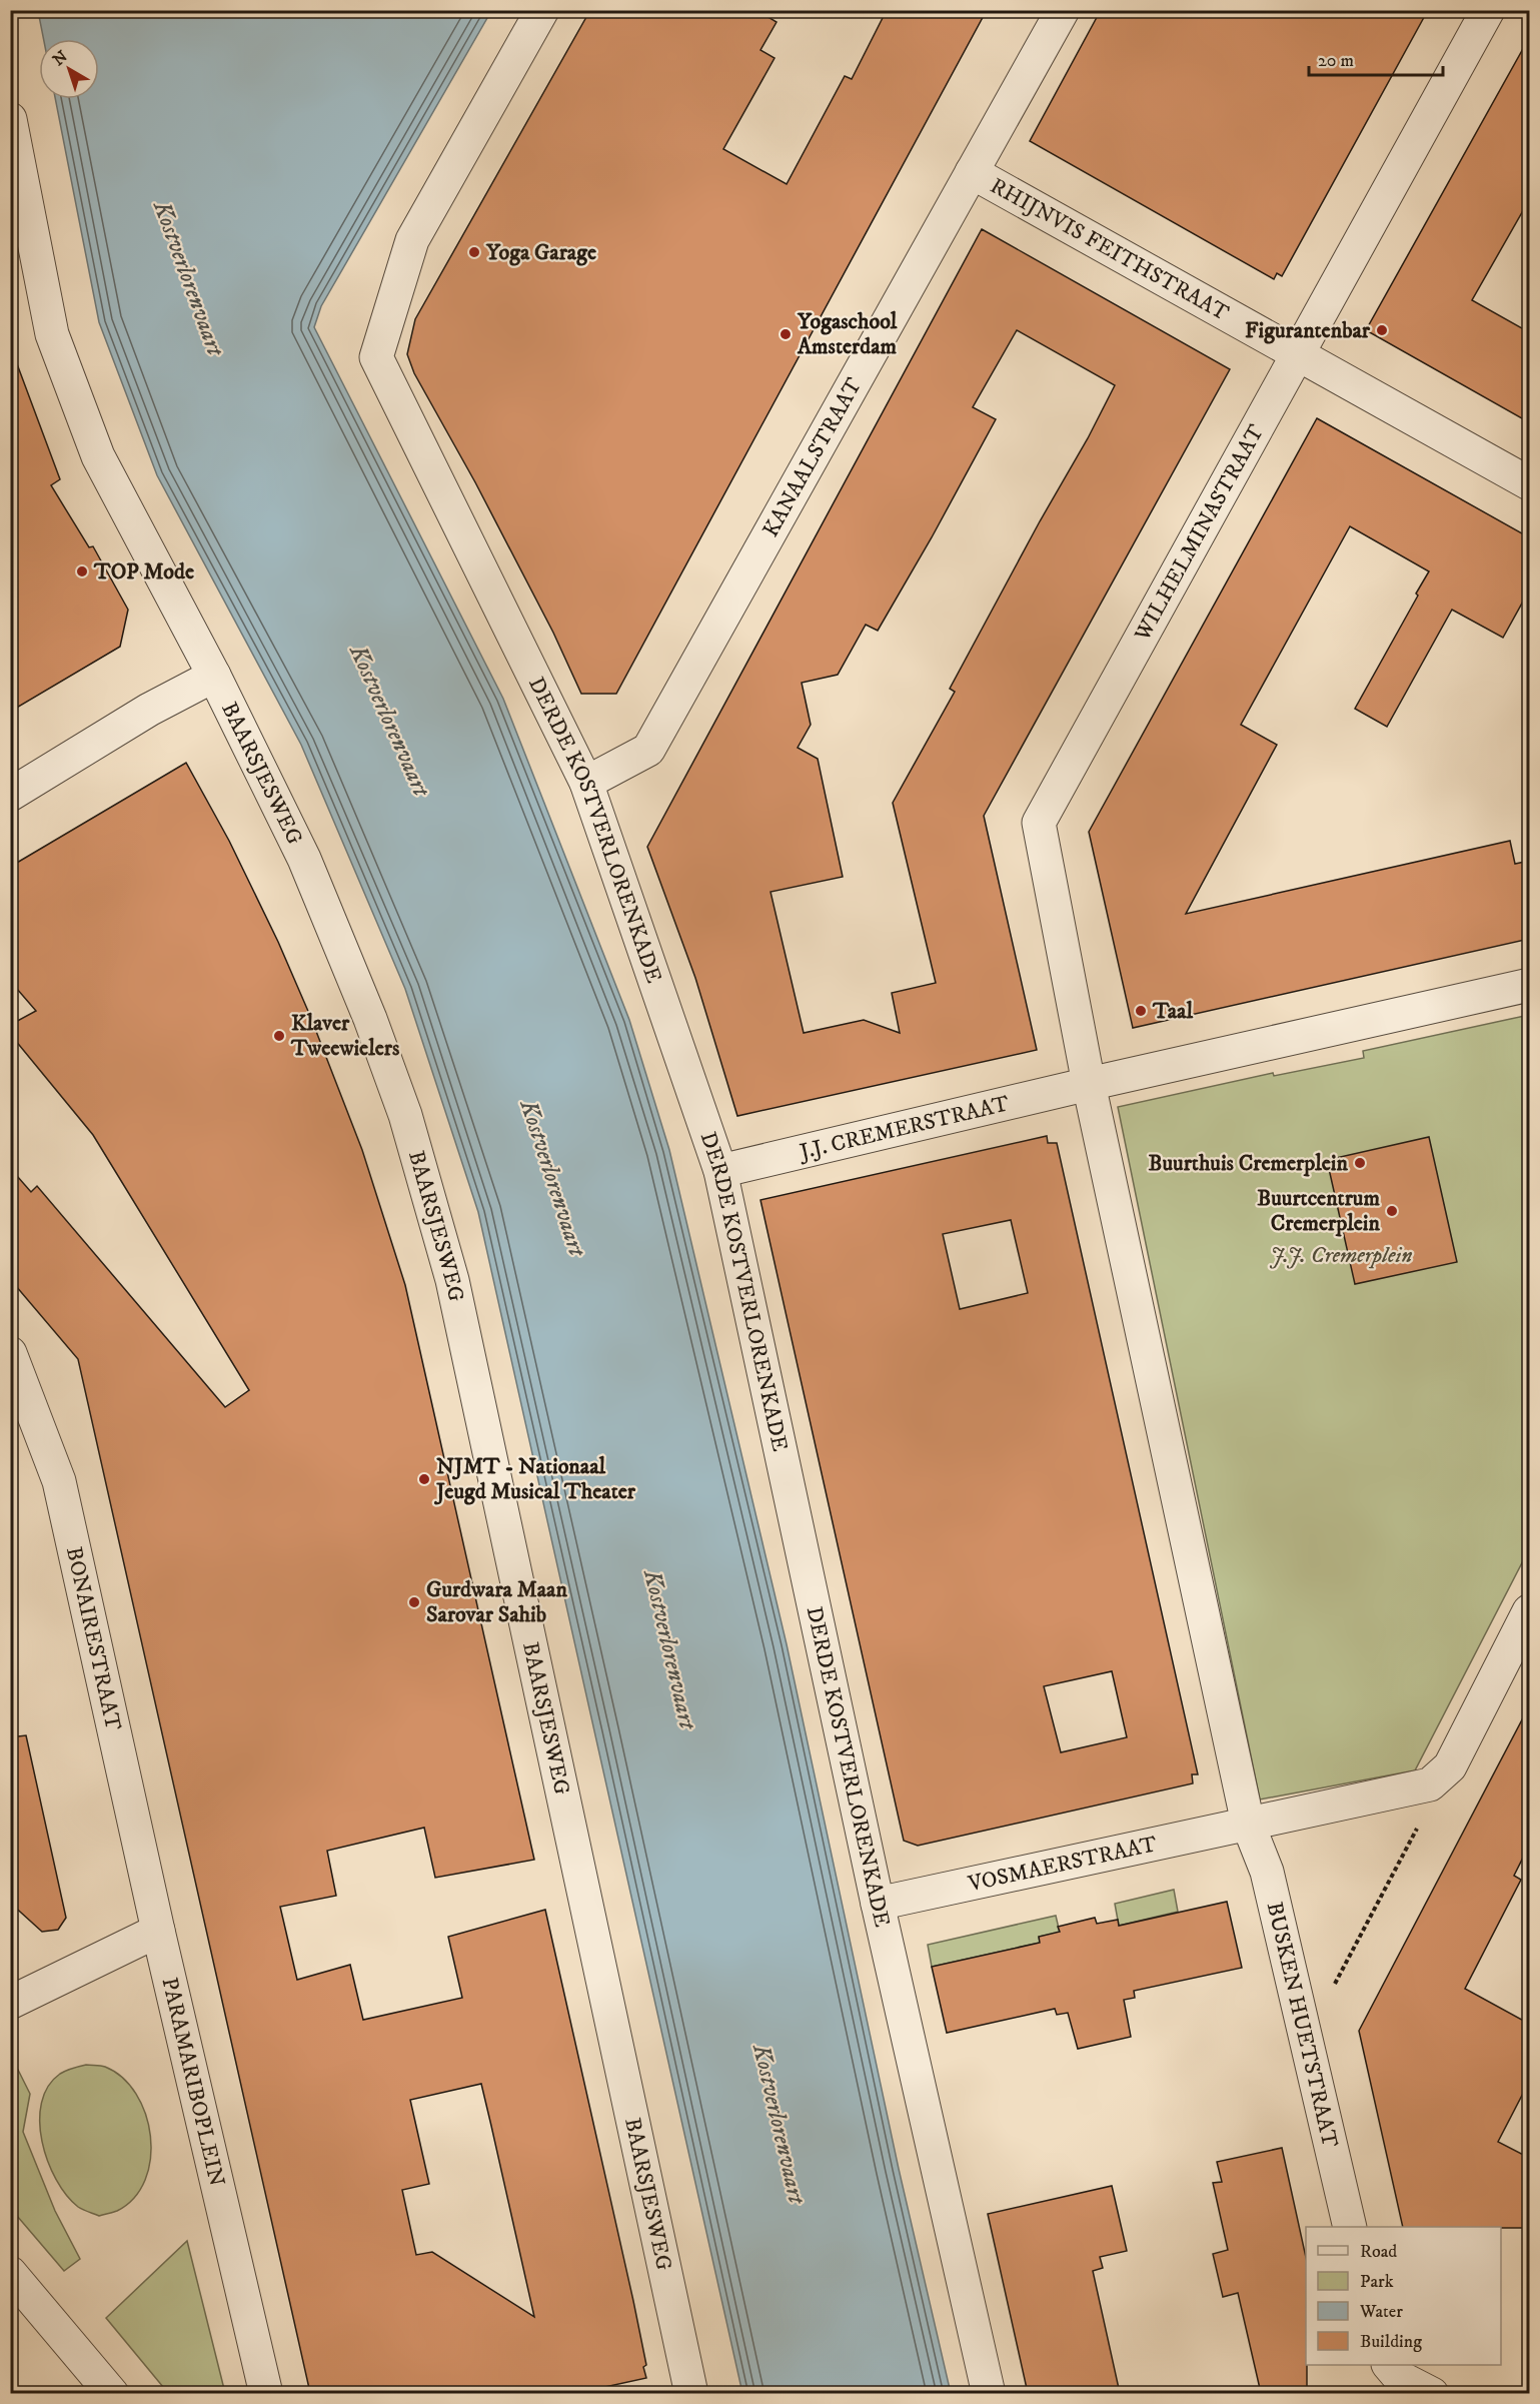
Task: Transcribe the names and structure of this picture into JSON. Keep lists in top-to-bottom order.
{
  "streets": {
    "street": [
      "RHIJNVIS FEITHSTRAAT",
      "KANAALSTRAAT",
      "WILHELMINASTRAAT",
      "BAARSJESWEG",
      "DERDE KOSTVERLORENKADE",
      "J.J. CREMERSTRAAT",
      "BONAIRESTRAAT",
      "VOSMAERSTRAAT",
      "BUSKEN HUETSTRAAT",
      "PARAMARIBOPLEIN"
    ]
  },
  "crossings": [
    ["RHIJNVIS FEITHSTRAAT", "KANAALSTRAAT"],
    ["RHIJNVIS FEITHSTRAAT", "WILHELMINASTRAAT"],
    ["KANAALSTRAAT", "DERDE KOSTVERLORENKADE"],
    ["WILHELMINASTRAAT", "J.J. CREMERSTRAAT"],
    ["DERDE KOSTVERLORENKADE", "J.J. CREMERSTRAAT"],
    ["DERDE KOSTVERLORENKADE", "VOSMAERSTRAAT"],
    ["BONAIRESTRAAT", "PARAMARIBOPLEIN"],
    ["VOSMAERSTRAAT", "BUSKEN HUETSTRAAT"]
  ],
  "water": ["Kostverlorenvaart"],
  "parks": ["J.J. Cremerplein"],
  "places": [
    "Yoga Garage",
    "Figurantenbar",
    "Yogaschool Amsterdam",
    "TOP Mode",
    "Taal",
    "Klaver Tweewielers",
    "Buurthuis Cremerplein",
    "Buurtcentrum Cremerplein",
    "NJMT - Nationaal Jeugd Musical Theater",
    "Gurdwara Maan Sarovar Sahib"
  ],
  "legend": [
    "Road",
    "Park",
    "Water",
    "Building"
  ],
  "scale_bar": "20 m",
  "north": "top left"
}
